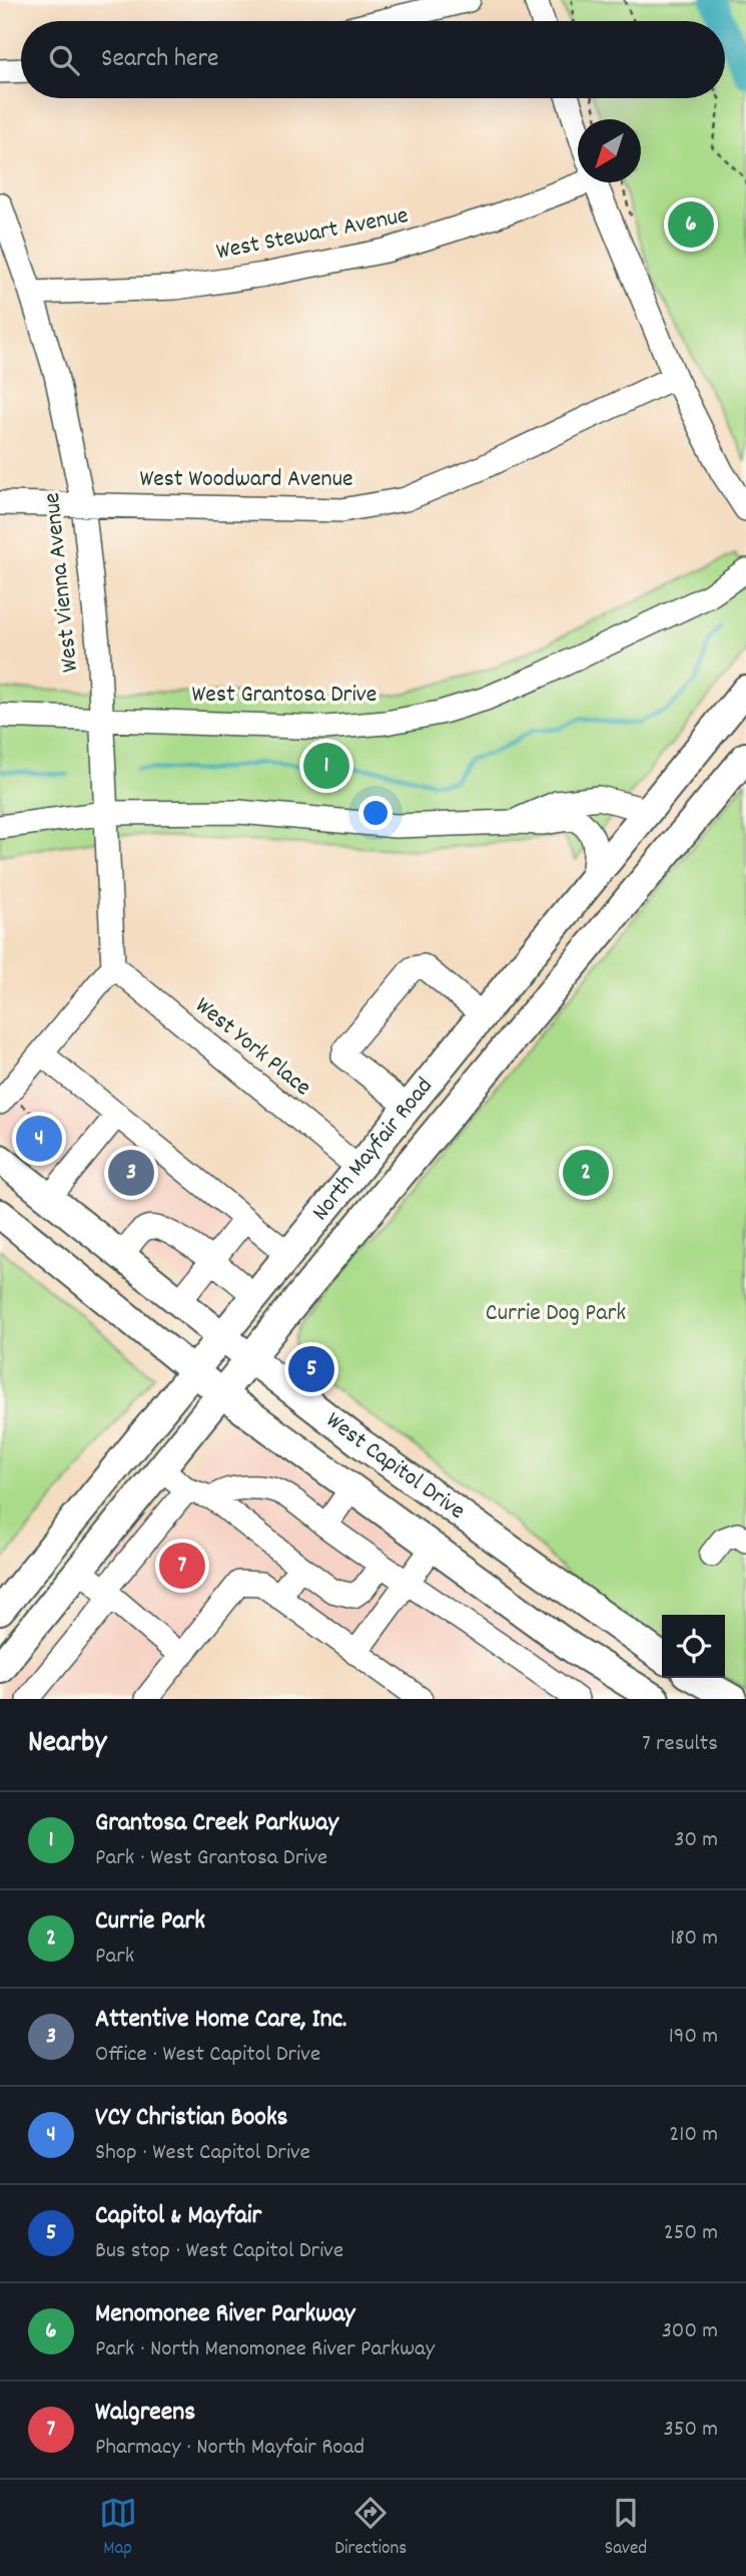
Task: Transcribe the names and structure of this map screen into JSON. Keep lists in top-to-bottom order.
{
  "streets": {
    "main road": ["North Mayfair Road", "West Capitol Drive"],
    "street": [
      "West Stewart Avenue",
      "West Woodward Avenue",
      "West Vienna Avenue",
      "West Grantosa Drive",
      "West York Place"
    ]
  },
  "crossings": [
    ["West Stewart Avenue", "West Vienna Avenue"],
    ["West Woodward Avenue", "West Vienna Avenue"],
    ["West Vienna Avenue", "West Grantosa Drive"],
    ["West Vienna Avenue", "West York Place"],
    ["West York Place", "North Mayfair Road"],
    ["North Mayfair Road", "West Capitol Drive"]
  ],
  "parks": ["Currie Dog Park"],
  "north": "bottom left",
  "page": {
    "search": "Search here",
    "pins": [
      "6",
      "1",
      "4",
      "2",
      "3",
      "5",
      "7"
    ],
    "heading": ["Nearby", "7 results"],
    "list": [
      {
        "mark": "1",
        "name": "Grantosa Creek Parkway",
        "note": "Park · West Grantosa Drive",
        "value": "30 m"
      },
      {
        "mark": "2",
        "name": "Currie Park",
        "note": "Park",
        "value": "180 m"
      },
      {
        "mark": "3",
        "name": "Attentive Home Care, Inc.",
        "note": "Office · West Capitol Drive",
        "value": "190 m"
      },
      {
        "mark": "4",
        "name": "VCY Christian Books",
        "note": "Shop · West Capitol Drive",
        "value": "210 m"
      },
      {
        "mark": "5",
        "name": "Capitol & Mayfair",
        "note": "Bus stop · West Capitol Drive",
        "value": "250 m"
      },
      {
        "mark": "6",
        "name": "Menomonee River Parkway",
        "note": "Park · North Menomonee River Parkway",
        "value": "300 m"
      },
      {
        "mark": "7",
        "name": "Walgreens",
        "note": "Pharmacy · North Mayfair Road",
        "value": "350 m"
      }
    ],
    "nav": ["Map", "Directions", "Saved"]
  }
}
